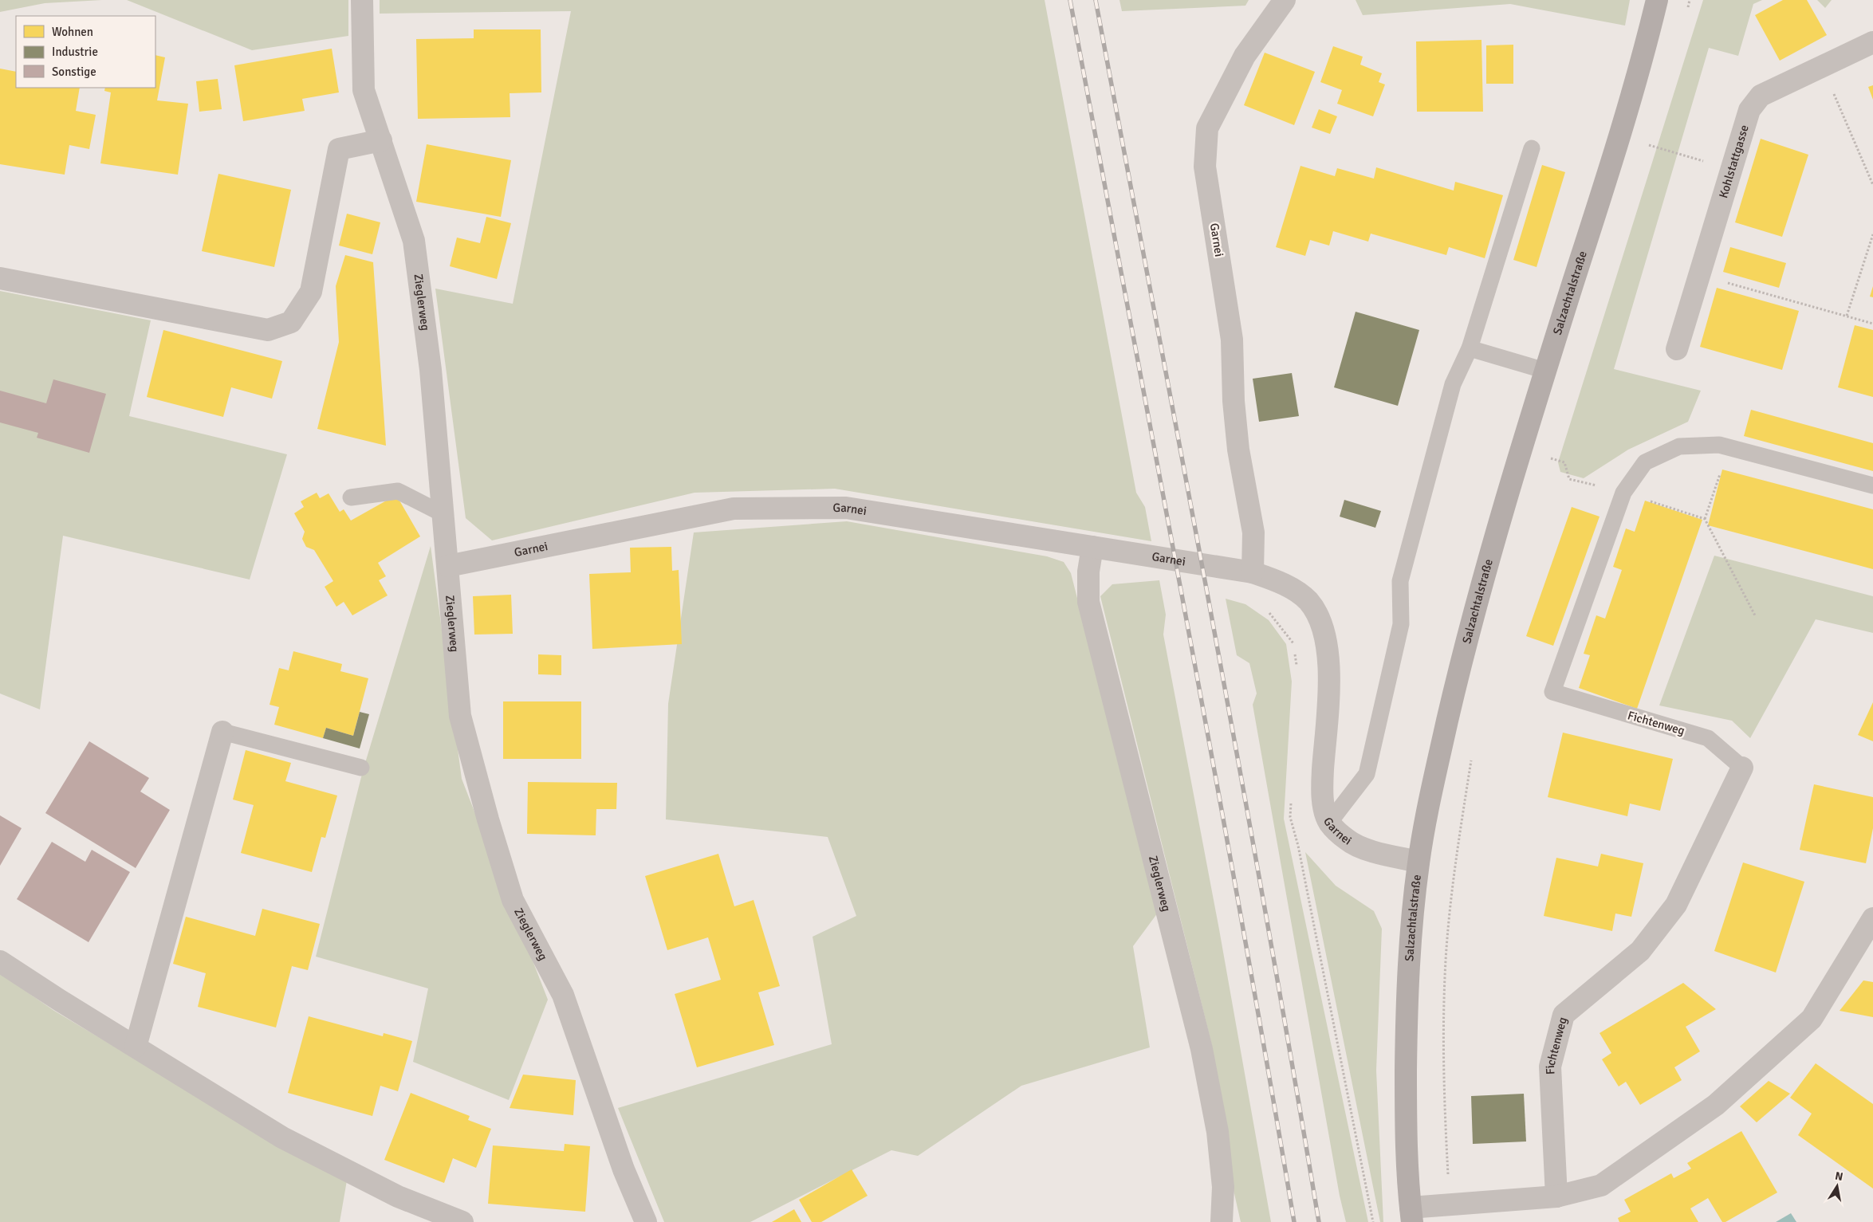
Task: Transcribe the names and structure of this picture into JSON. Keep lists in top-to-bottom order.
{
  "streets": {
    "main road": ["Salzachtalstraße"],
    "street": [
      "Kohlstattgasse",
      "Garnei",
      "Zieglerweg",
      "Fichtenweg"
    ]
  },
  "crossings": [
    ["Garnei", "Salzachtalstraße"],
    ["Garnei", "Zieglerweg"]
  ],
  "legend": ["Wohnen", "Industrie", "Sonstige"],
  "north": "top"
}
